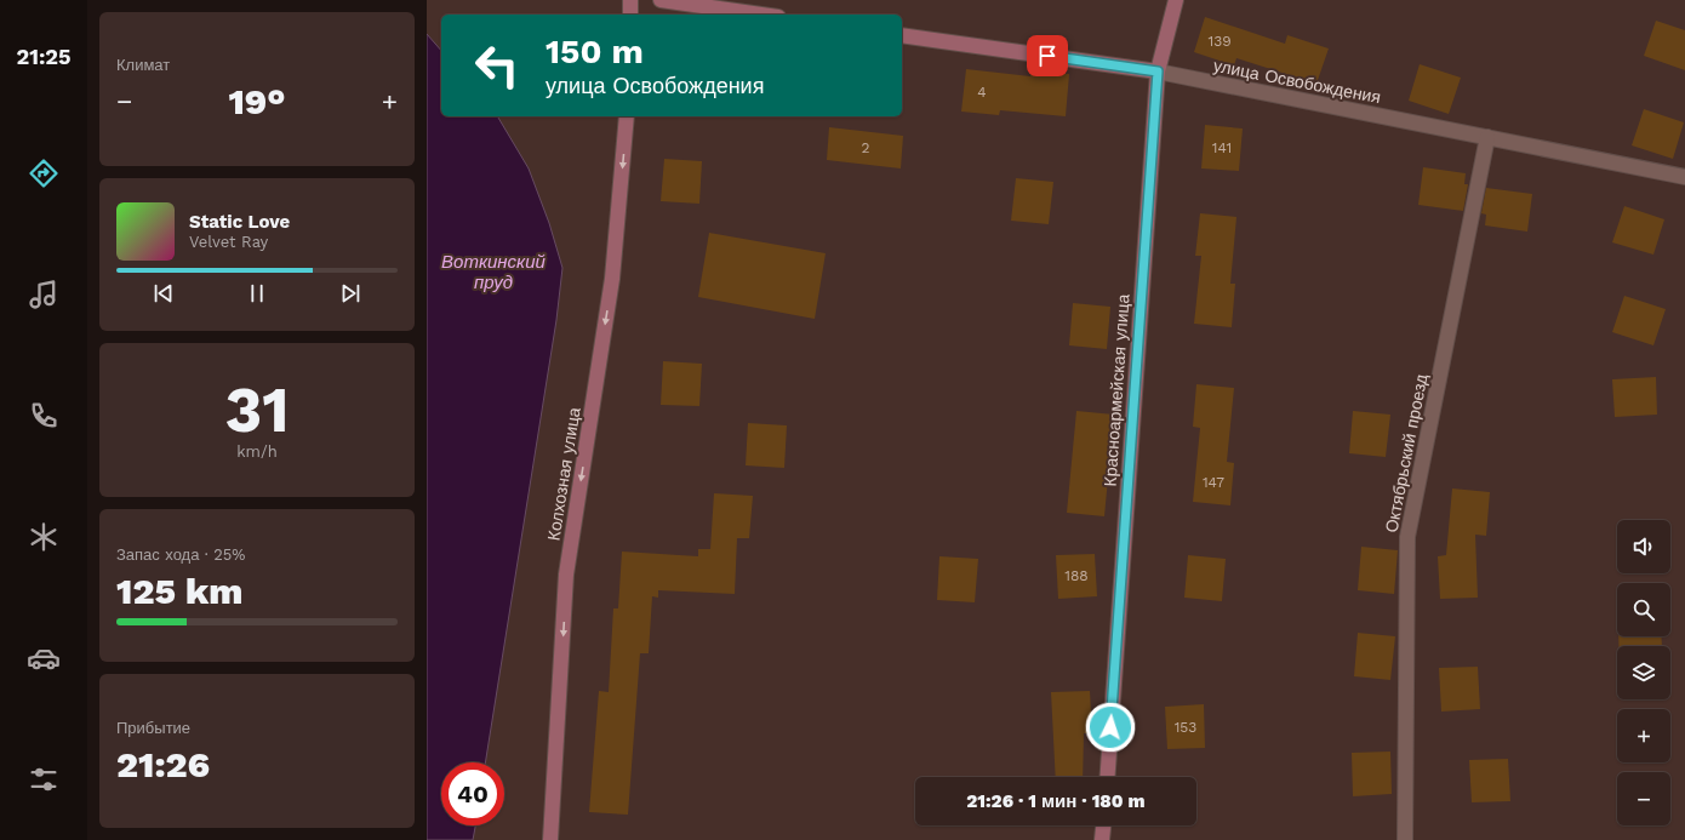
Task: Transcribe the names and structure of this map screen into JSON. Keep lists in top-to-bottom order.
{
  "streets": {
    "street": [
      "улица Освобождения",
      "Красноармейская улица",
      "Октябрьский проезд",
      "Колхозная улица"
    ]
  },
  "crossings": [
    ["улица Освобождения", "Красноармейская улица"],
    ["улица Освобождения", "Октябрьский проезд"]
  ],
  "one_way": ["Колхозная улица"],
  "water": ["Воткинский пруд"],
  "house_numbers": [
    "139",
    "4",
    "2",
    "141",
    "147",
    "188",
    "153"
  ],
  "page": {
    "tabs": "21:25",
    "tile": [
      "Климат",
      ["31", "km/h"],
      ["Запас хода · 25%", "125 km"],
      ["Прибытие", "21:26"]
    ],
    "turn": ["150 m", "улица Освобождения"],
    "heat": ["−", "19°", "+"],
    "song": ["Static Love", "Velvet Ray"],
    "map_buttons": ["+", "−"],
    "limit": "40",
    "trip": "21:26 · 1 мин · 180 m"
  }
}
